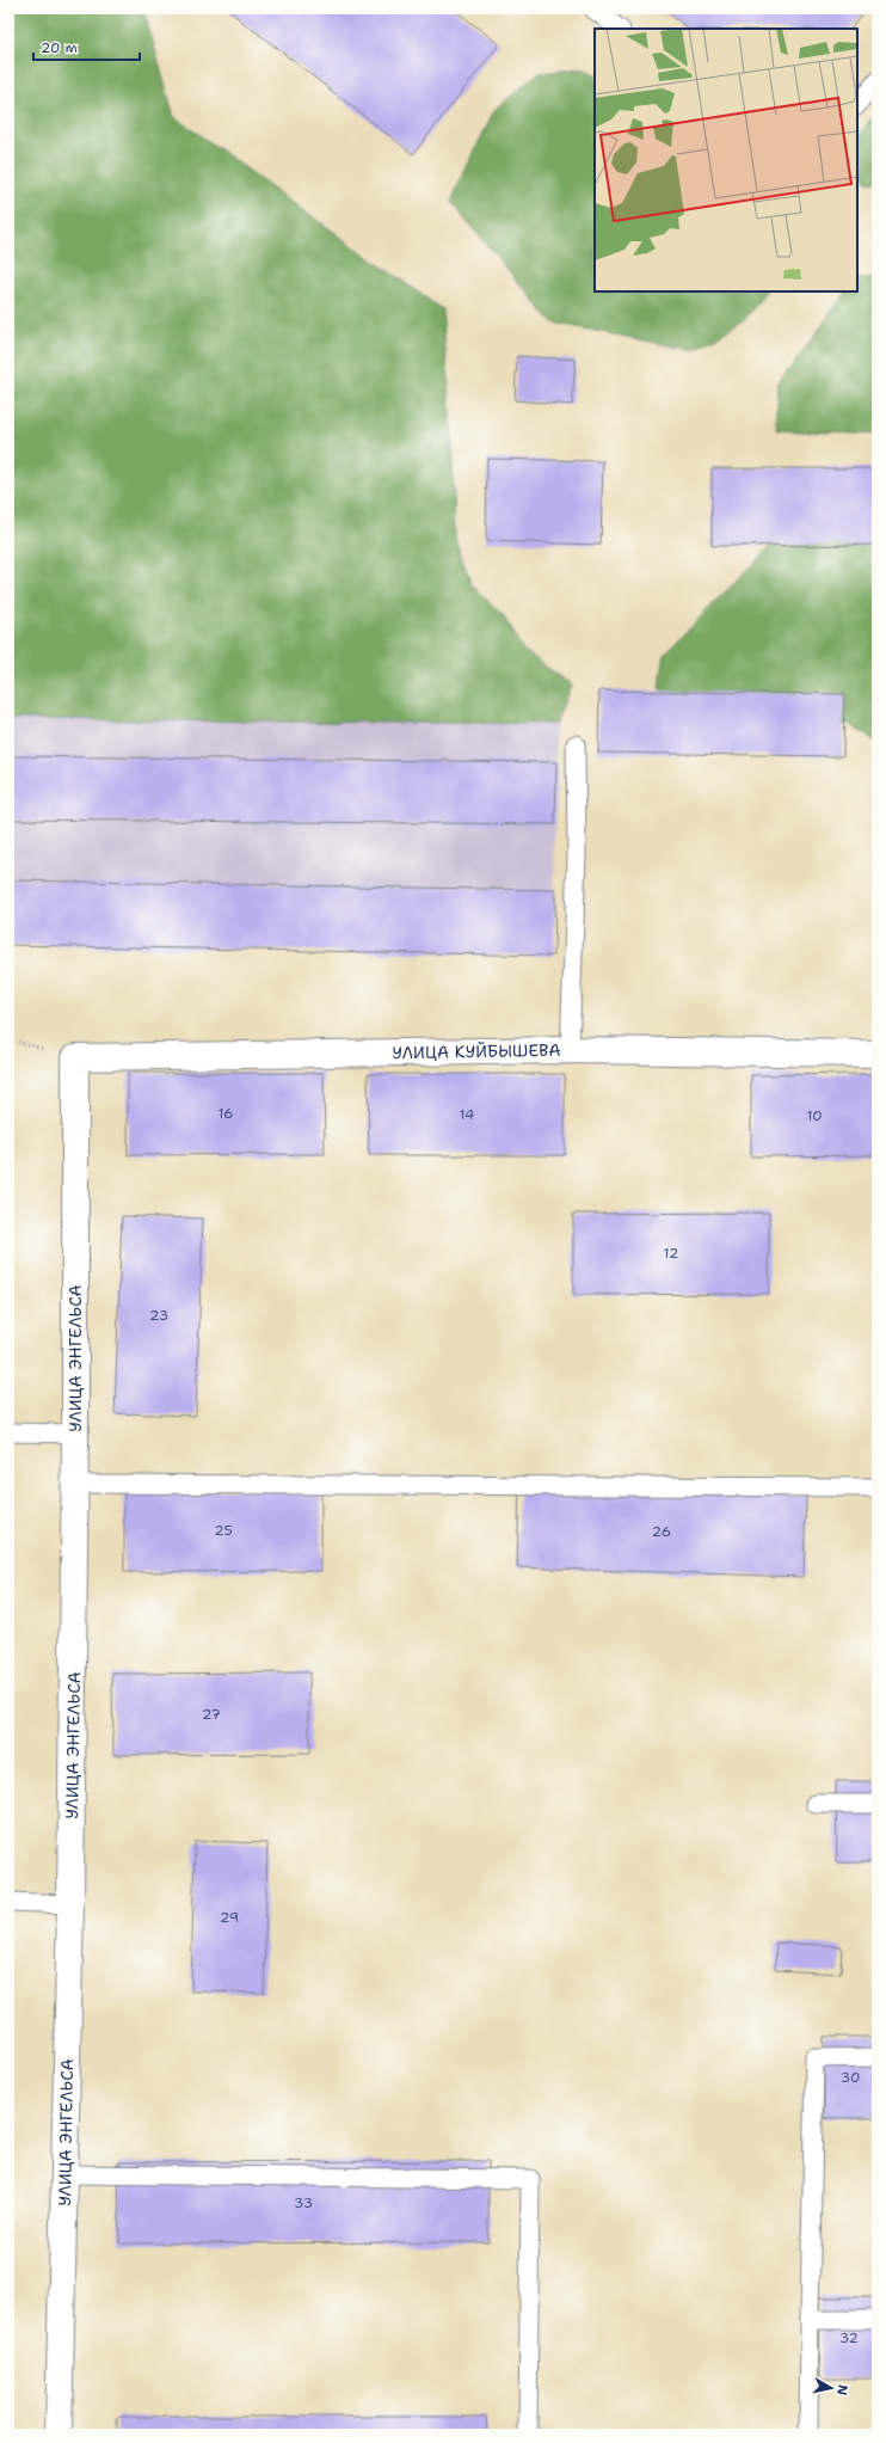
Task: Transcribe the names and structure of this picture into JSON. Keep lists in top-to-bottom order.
{
  "streets": {
    "street": ["УЛИЦА КУЙБЫШЕВА", "УЛИЦА ЭНГЕЛЬСА"]
  },
  "crossings": [
    ["УЛИЦА КУЙБЫШЕВА", "УЛИЦА ЭНГЕЛЬСА"]
  ],
  "house_numbers": [
    "16",
    "14",
    "10",
    "12",
    "23",
    "25",
    "26",
    "27",
    "29",
    "30",
    "33",
    "32"
  ],
  "scale_bar": "20 m",
  "north": "right"
}
